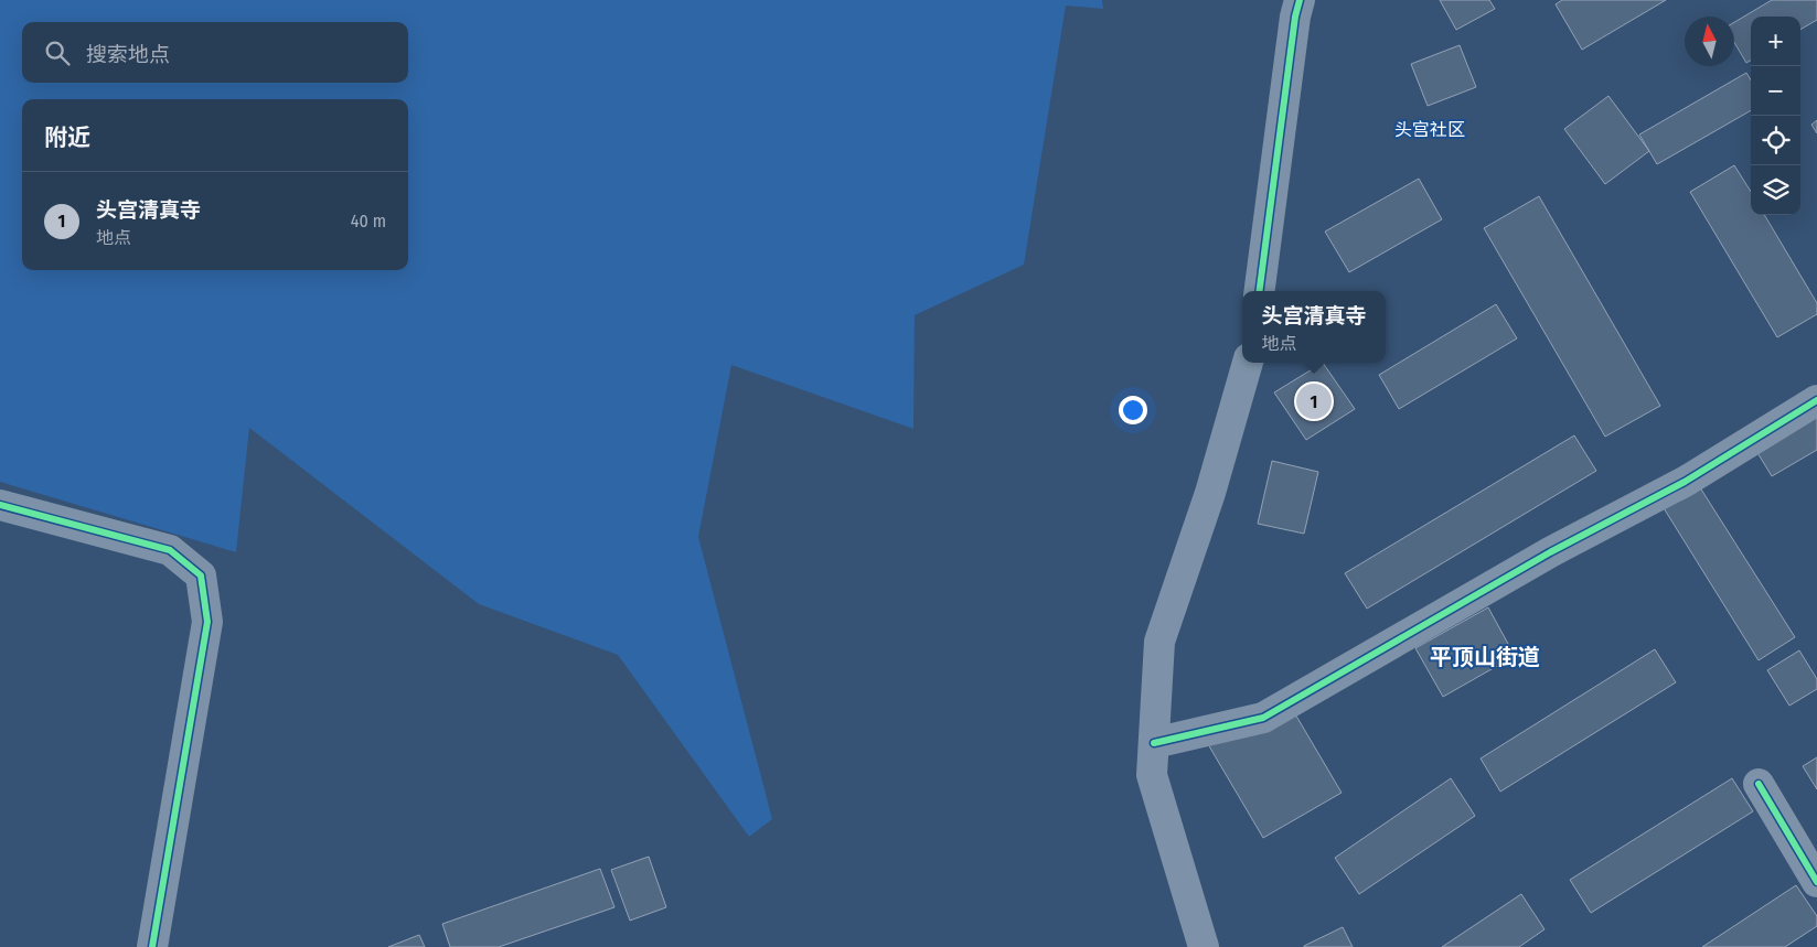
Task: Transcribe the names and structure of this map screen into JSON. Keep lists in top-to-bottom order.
{
  "districts": ["头宫社区", "平顶山街道"],
  "north": "top",
  "page": {
    "map_buttons": ["+", "−"],
    "search": "搜索地点",
    "heading": "附近",
    "list": [
      {
        "mark": "1",
        "name": "头宫清真寺",
        "note": "地点",
        "value": "40 m"
      }
    ],
    "popup": ["头宫清真寺", "地点"],
    "pins": "1"
  }
}
